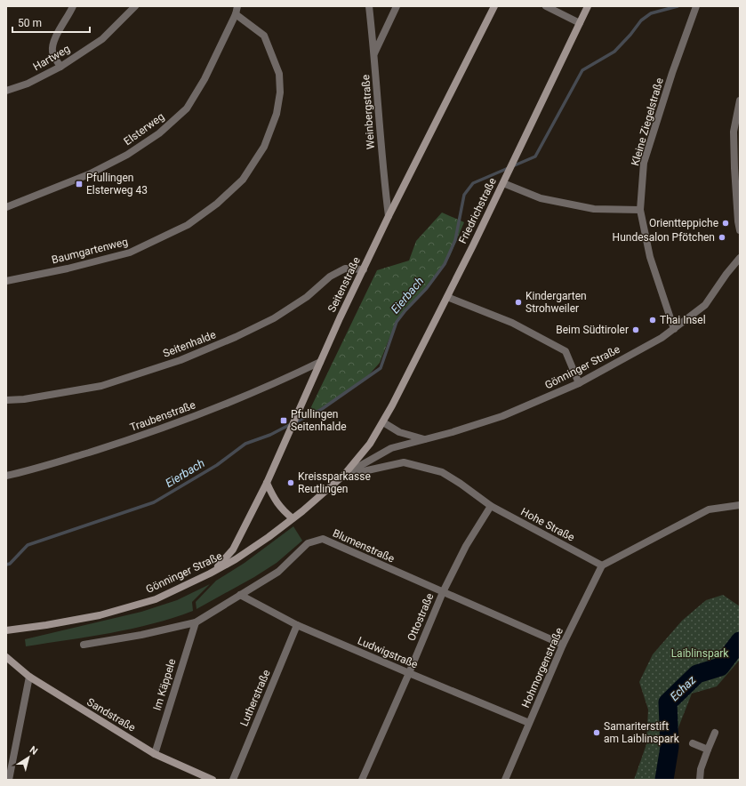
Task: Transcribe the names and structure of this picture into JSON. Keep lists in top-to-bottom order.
{
  "streets": {
    "main road": [
      "Friedrichstraße",
      "Seitenstraße",
      "Gönninger Straße",
      "Sandstraße"
    ],
    "street": [
      "Hartweg",
      "Weinbergstraße",
      "Kleine Ziegelstraße",
      "Elsterweg",
      "Baumgartenweg",
      "Seitenhalde",
      "Traubenstraße",
      "Hohe Straße",
      "Blumenstraße",
      "Ottostraße",
      "Ludwigstraße",
      "Hohmorgenstraße",
      "Im Käppele",
      "Lutherstraße"
    ]
  },
  "crossings": [
    ["Weinbergstraße", "Seitenstraße"],
    ["Kleine Ziegelstraße", "Gönninger Straße"],
    ["Elsterweg", "Baumgartenweg"],
    ["Friedrichstraße", "Gönninger Straße"],
    ["Seitenstraße", "Seitenhalde"],
    ["Seitenstraße", "Gönninger Straße"],
    ["Seitenstraße", "Traubenstraße"],
    ["Gönninger Straße", "Hohe Straße"],
    ["Hohe Straße", "Ottostraße"],
    ["Hohe Straße", "Hohmorgenstraße"],
    ["Blumenstraße", "Ottostraße"],
    ["Blumenstraße", "Ludwigstraße"],
    ["Blumenstraße", "Hohmorgenstraße"],
    ["Blumenstraße", "Im Käppele"],
    ["Ottostraße", "Ludwigstraße"],
    ["Ludwigstraße", "Hohmorgenstraße"],
    ["Ludwigstraße", "Lutherstraße"],
    ["Im Käppele", "Sandstraße"]
  ],
  "water": ["Eierbach", "Echaz"],
  "parks": ["Laiblinspark"],
  "places": {
    "transit": ["Pfullingen Elsterweg 43", "Pfullingen Seitenhalde"],
    "other": [
      "Orientteppiche",
      "Hundesalon Pfötchen",
      "Kindergarten Strohweiler",
      "Thai Insel",
      "Beim Südtiroler",
      "Kreissparkasse Reutlingen",
      "Samariterstift am Laiblinspark"
    ]
  },
  "scale_bar": "50 m",
  "north": "top right"
}
